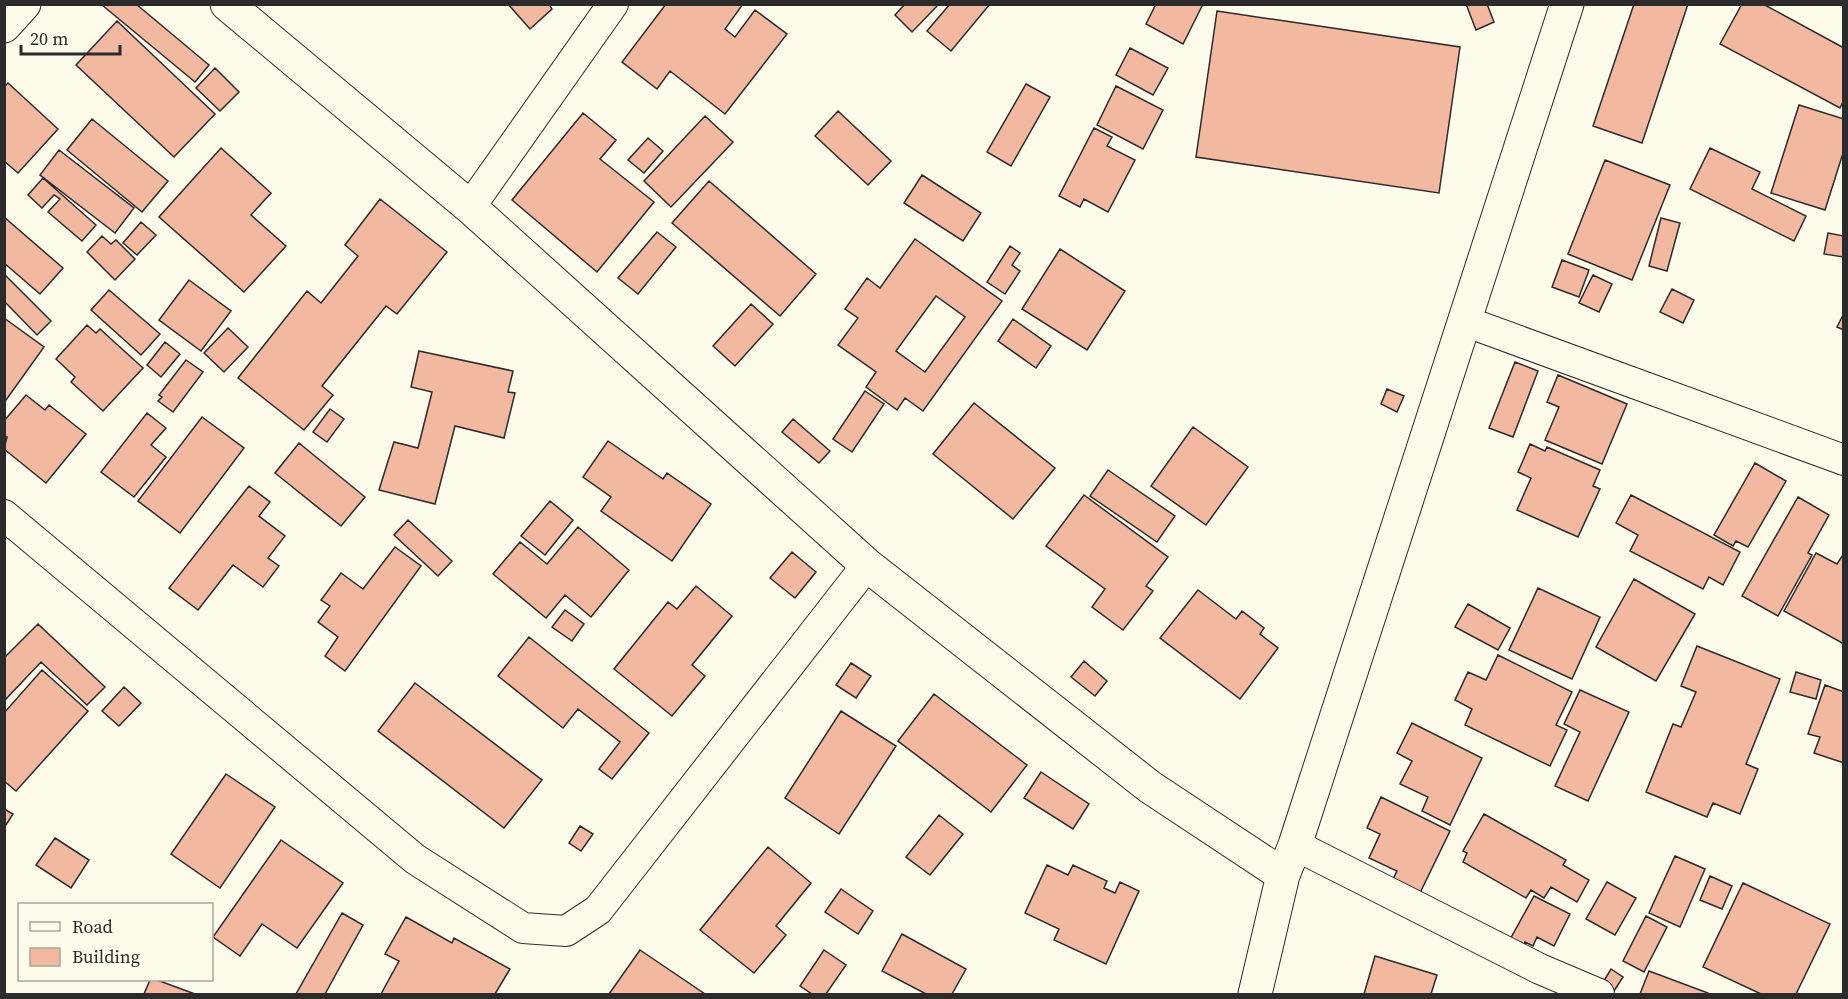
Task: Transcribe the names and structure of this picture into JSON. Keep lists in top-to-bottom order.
{
  "legend": ["Road", "Building"],
  "scale_bar": "20 m"
}
